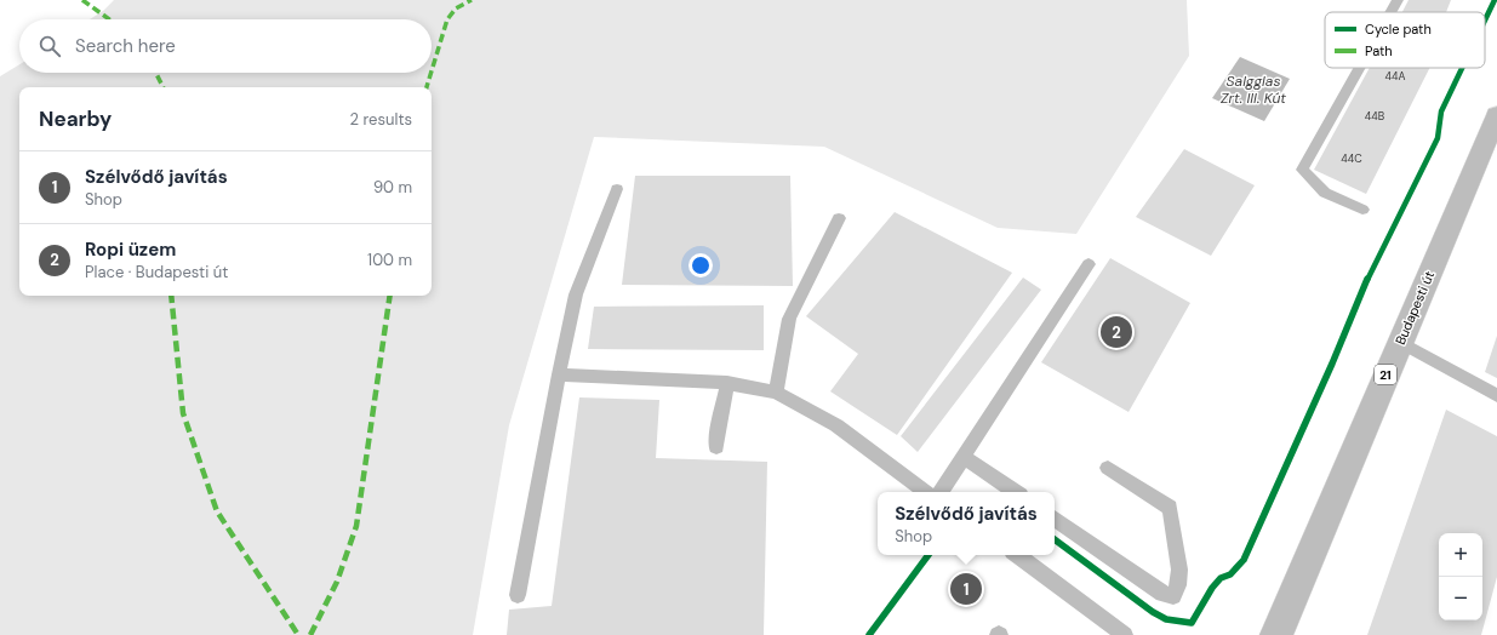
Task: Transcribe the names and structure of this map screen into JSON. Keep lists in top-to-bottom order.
{
  "streets": {
    "main road": ["Budapesti út", "21"]
  },
  "water": ["Salgglas Zrt. III. Kút"],
  "house_numbers": ["44A", "44B", "44C"],
  "legend": ["Cycle path", "Path"],
  "page": {
    "search": "Search here",
    "heading": ["Nearby", "2 results"],
    "list": [
      {
        "mark": "1",
        "name": "Szélvődő javítás",
        "note": "Shop",
        "value": "90 m"
      },
      {
        "mark": "2",
        "name": "Ropi üzem",
        "note": "Place · Budapesti út",
        "value": "100 m"
      }
    ],
    "pins": ["2", "1"],
    "popup": ["Szélvődő javítás", "Shop"],
    "map_buttons": ["+", "−"]
  }
}
